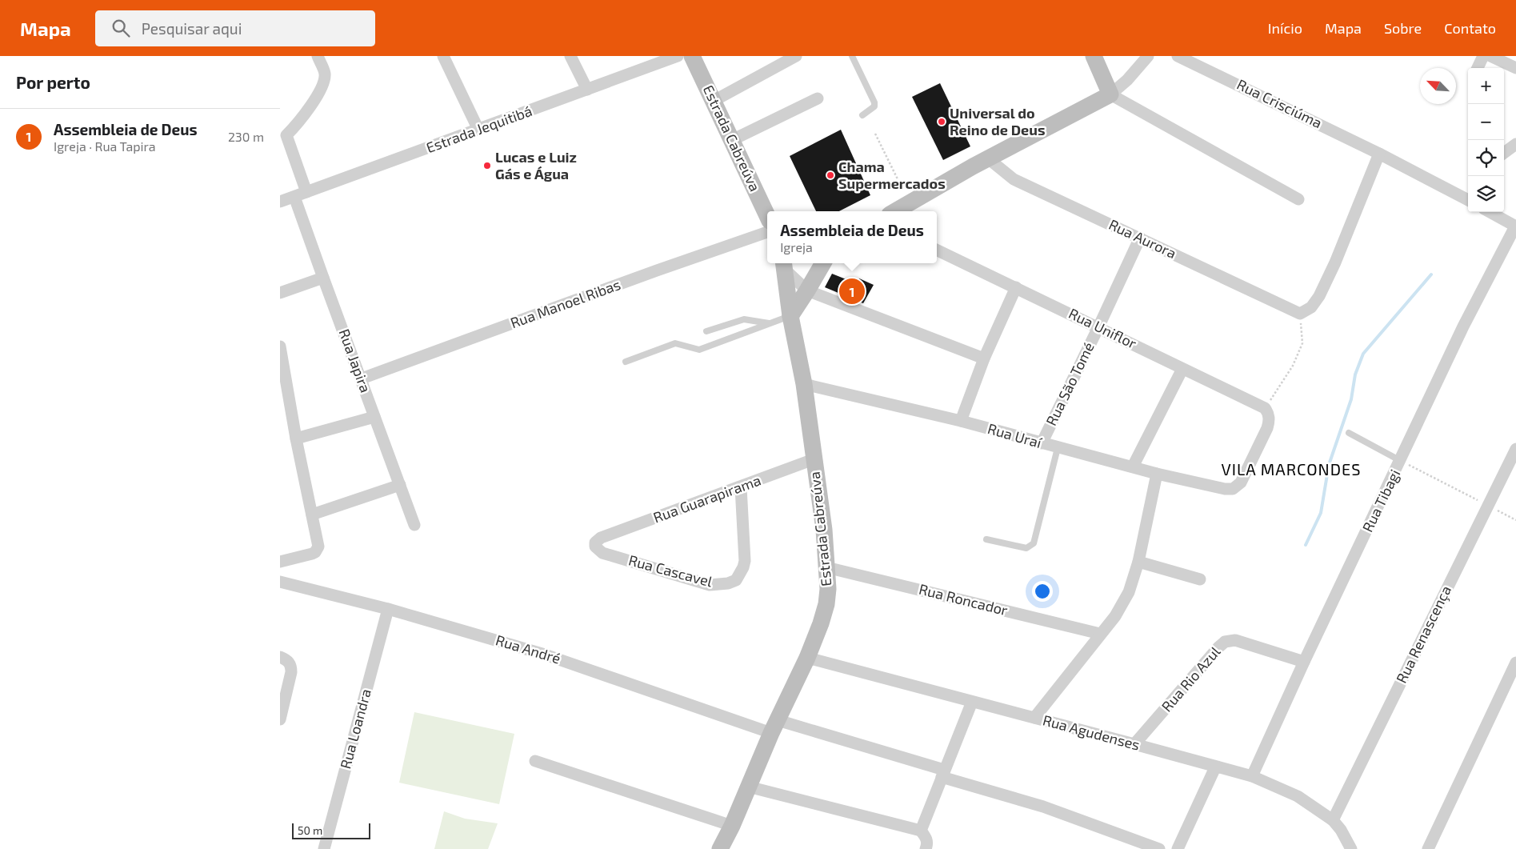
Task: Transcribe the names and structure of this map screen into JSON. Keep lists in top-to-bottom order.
{
  "streets": {
    "main road": ["Estrada Cabreúva"],
    "street": [
      "Rua Crisciúma",
      "Estrada Jequitibá",
      "Rua Aurora",
      "Rua Manoel Ribas",
      "Rua Uniflor",
      "Rua Japira",
      "Rua São Tomé",
      "Rua Uraí",
      "Rua Guarapirama",
      "Rua Tibagi",
      "Rua Cascavel",
      "Rua Roncador",
      "Rua Renascença",
      "Rua André",
      "Rua Rio Azul",
      "Rua Loandra",
      "Rua Agudenses"
    ]
  },
  "crossings": [
    ["Estrada Jequitibá", "Rua Japira"],
    ["Estrada Cabreúva", "Rua Uraí"],
    ["Estrada Cabreúva", "Rua Guarapirama"],
    ["Estrada Cabreúva", "Rua Roncador"],
    ["Estrada Cabreúva", "Rua André"],
    ["Estrada Cabreúva", "Rua Agudenses"],
    ["Rua Aurora", "Rua São Tomé"],
    ["Rua Manoel Ribas", "Rua Japira"],
    ["Rua Uniflor", "Rua São Tomé"],
    ["Rua Uniflor", "Rua Uraí"],
    ["Rua São Tomé", "Rua Uraí"],
    ["Rua Guarapirama", "Rua Cascavel"],
    ["Rua Tibagi", "Rua Rio Azul"],
    ["Rua Tibagi", "Rua Agudenses"],
    ["Rua Renascença", "Rua Agudenses"],
    ["Rua André", "Rua Loandra"],
    ["Rua Rio Azul", "Rua Agudenses"]
  ],
  "districts": ["VILA MARCONDES"],
  "places": ["Universal do Reino de Deus", "Lucas e Luiz Gás e Água", "Chama Supermercados"],
  "scale_bar": "50 m",
  "north": "top left",
  "page": {
    "header": "Mapa",
    "search": "Pesquisar aqui",
    "nav": [
      "Início",
      "Mapa",
      "Sobre",
      "Contato"
    ],
    "heading": "Por perto",
    "map_buttons": ["+", "−"],
    "list": [
      {
        "mark": "1",
        "name": "Assembleia de Deus",
        "note": "Igreja · Rua Tapira",
        "value": "230 m"
      }
    ],
    "popup": ["Assembleia de Deus", "Igreja"],
    "pins": "1",
    "scale": "50 m"
  }
}
